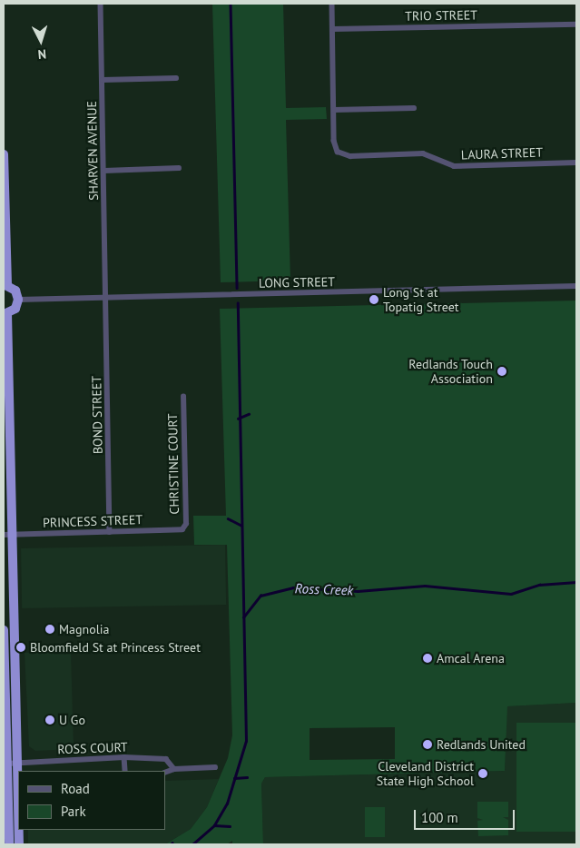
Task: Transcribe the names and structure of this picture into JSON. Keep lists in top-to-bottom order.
{
  "streets": {
    "street": [
      "TRIO STREET",
      "SHARVEN AVENUE",
      "LAURA STREET",
      "LONG STREET",
      "BOND STREET",
      "CHRISTINE COURT",
      "PRINCESS STREET",
      "ROSS COURT"
    ]
  },
  "crossings": [
    ["TRIO STREET", "LAURA STREET"],
    ["SHARVEN AVENUE", "LONG STREET"],
    ["SHARVEN AVENUE", "BOND STREET"],
    ["LONG STREET", "BOND STREET"],
    ["BOND STREET", "PRINCESS STREET"],
    ["CHRISTINE COURT", "PRINCESS STREET"]
  ],
  "water": ["Ross Creek"],
  "places": [
    "Long St at Topatig Street",
    "Redlands Touch Association",
    "Magnolia",
    "Bloomfield St at Princess Street",
    "Amcal Arena",
    "U Go",
    "Redlands United",
    "Cleveland District State High School"
  ],
  "legend": ["Road", "Park"],
  "scale_bar": "100 m",
  "north": "bottom"
}
